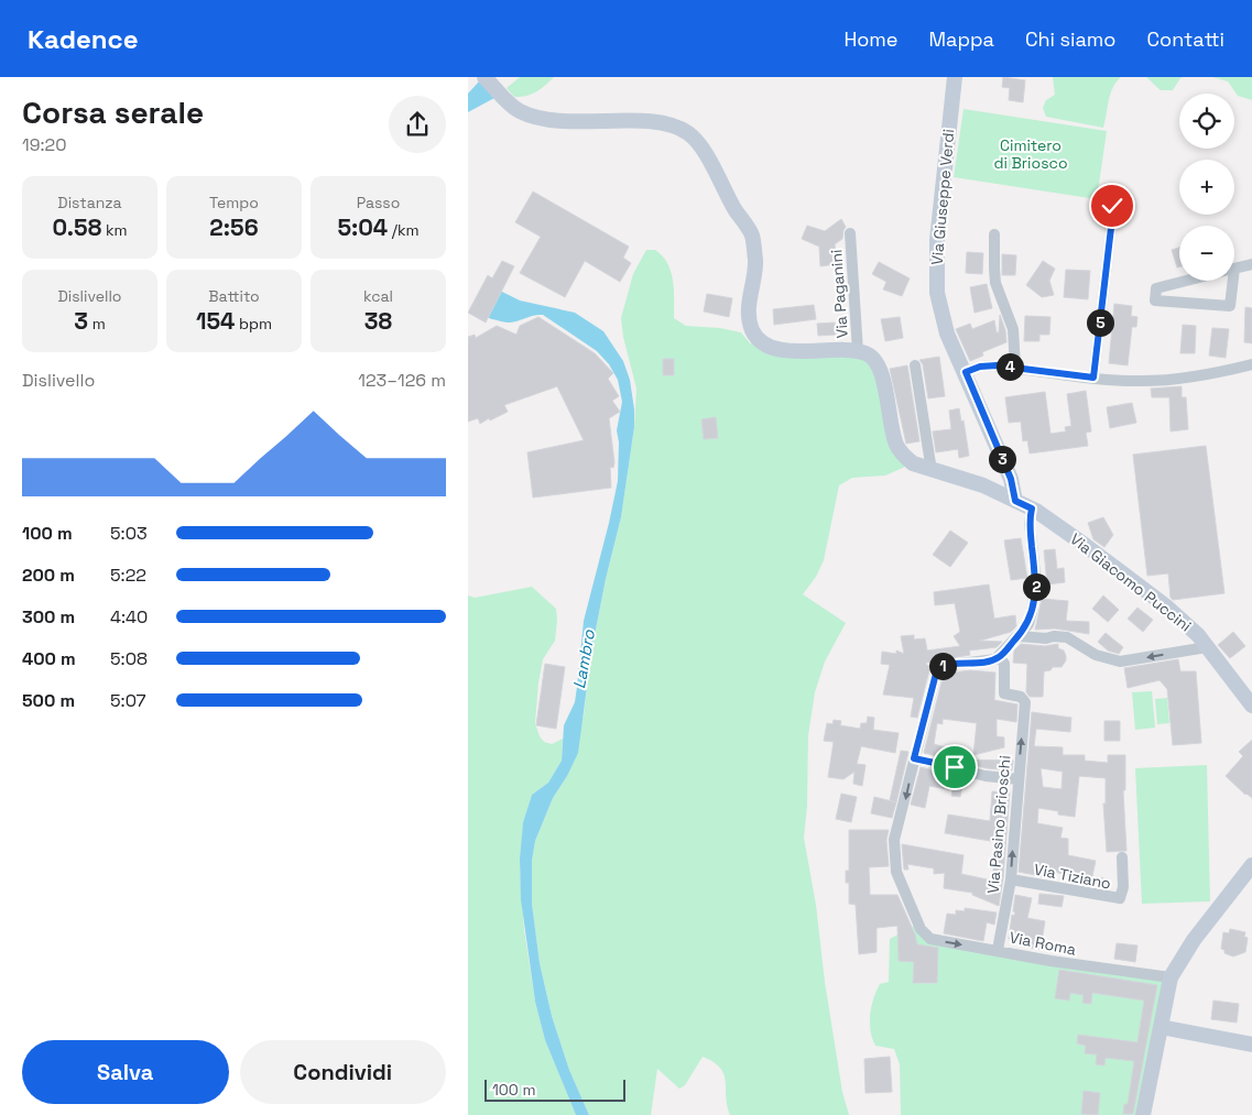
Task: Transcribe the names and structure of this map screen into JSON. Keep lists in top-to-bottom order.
{
  "streets": {
    "street": [
      "Via Giuseppe Verdi",
      "Via Paganini",
      "Via Giacomo Puccini",
      "Via Pasino Brioschi",
      "Via Tiziano",
      "Via Roma"
    ]
  },
  "crossings": [
    ["Via Giuseppe Verdi", "Via Giacomo Puccini"],
    ["Via Paganini", "Via Giacomo Puccini"],
    ["Via Pasino Brioschi", "Via Tiziano"],
    ["Via Pasino Brioschi", "Via Roma"]
  ],
  "one_way": ["Via Pasino Brioschi", "Via Roma"],
  "water": ["Lambro"],
  "parks": ["Cimitero di Briosco"],
  "scale_bar": "100 m",
  "page": {
    "header": "Kadence",
    "nav": [
      "Home",
      "Mappa",
      "Chi siamo",
      "Contatti"
    ],
    "heading": ["Corsa serale", "19:20"],
    "map_buttons": ["+", "−"],
    "stats": [
      ["Distanza", "0.58 km"],
      ["Tempo", "2:56"],
      ["Passo", "5:04 /km"],
      ["Dislivello", "3 m"],
      ["Battito", "154 bpm"],
      ["kcal", "38"]
    ],
    "pins": [
      "5",
      "4",
      "3",
      "2",
      "1"
    ],
    "chart": ["Dislivello", "123–126 m"],
    "list": [
      {
        "name": "100 m",
        "note": "5:03"
      },
      {
        "name": "200 m",
        "note": "5:22"
      },
      {
        "name": "300 m",
        "note": "4:40"
      },
      {
        "name": "400 m",
        "note": "5:08"
      },
      {
        "name": "500 m",
        "note": "5:07"
      }
    ],
    "buttons": ["Salva", "Condividi"],
    "scale": "100 m"
  }
}
